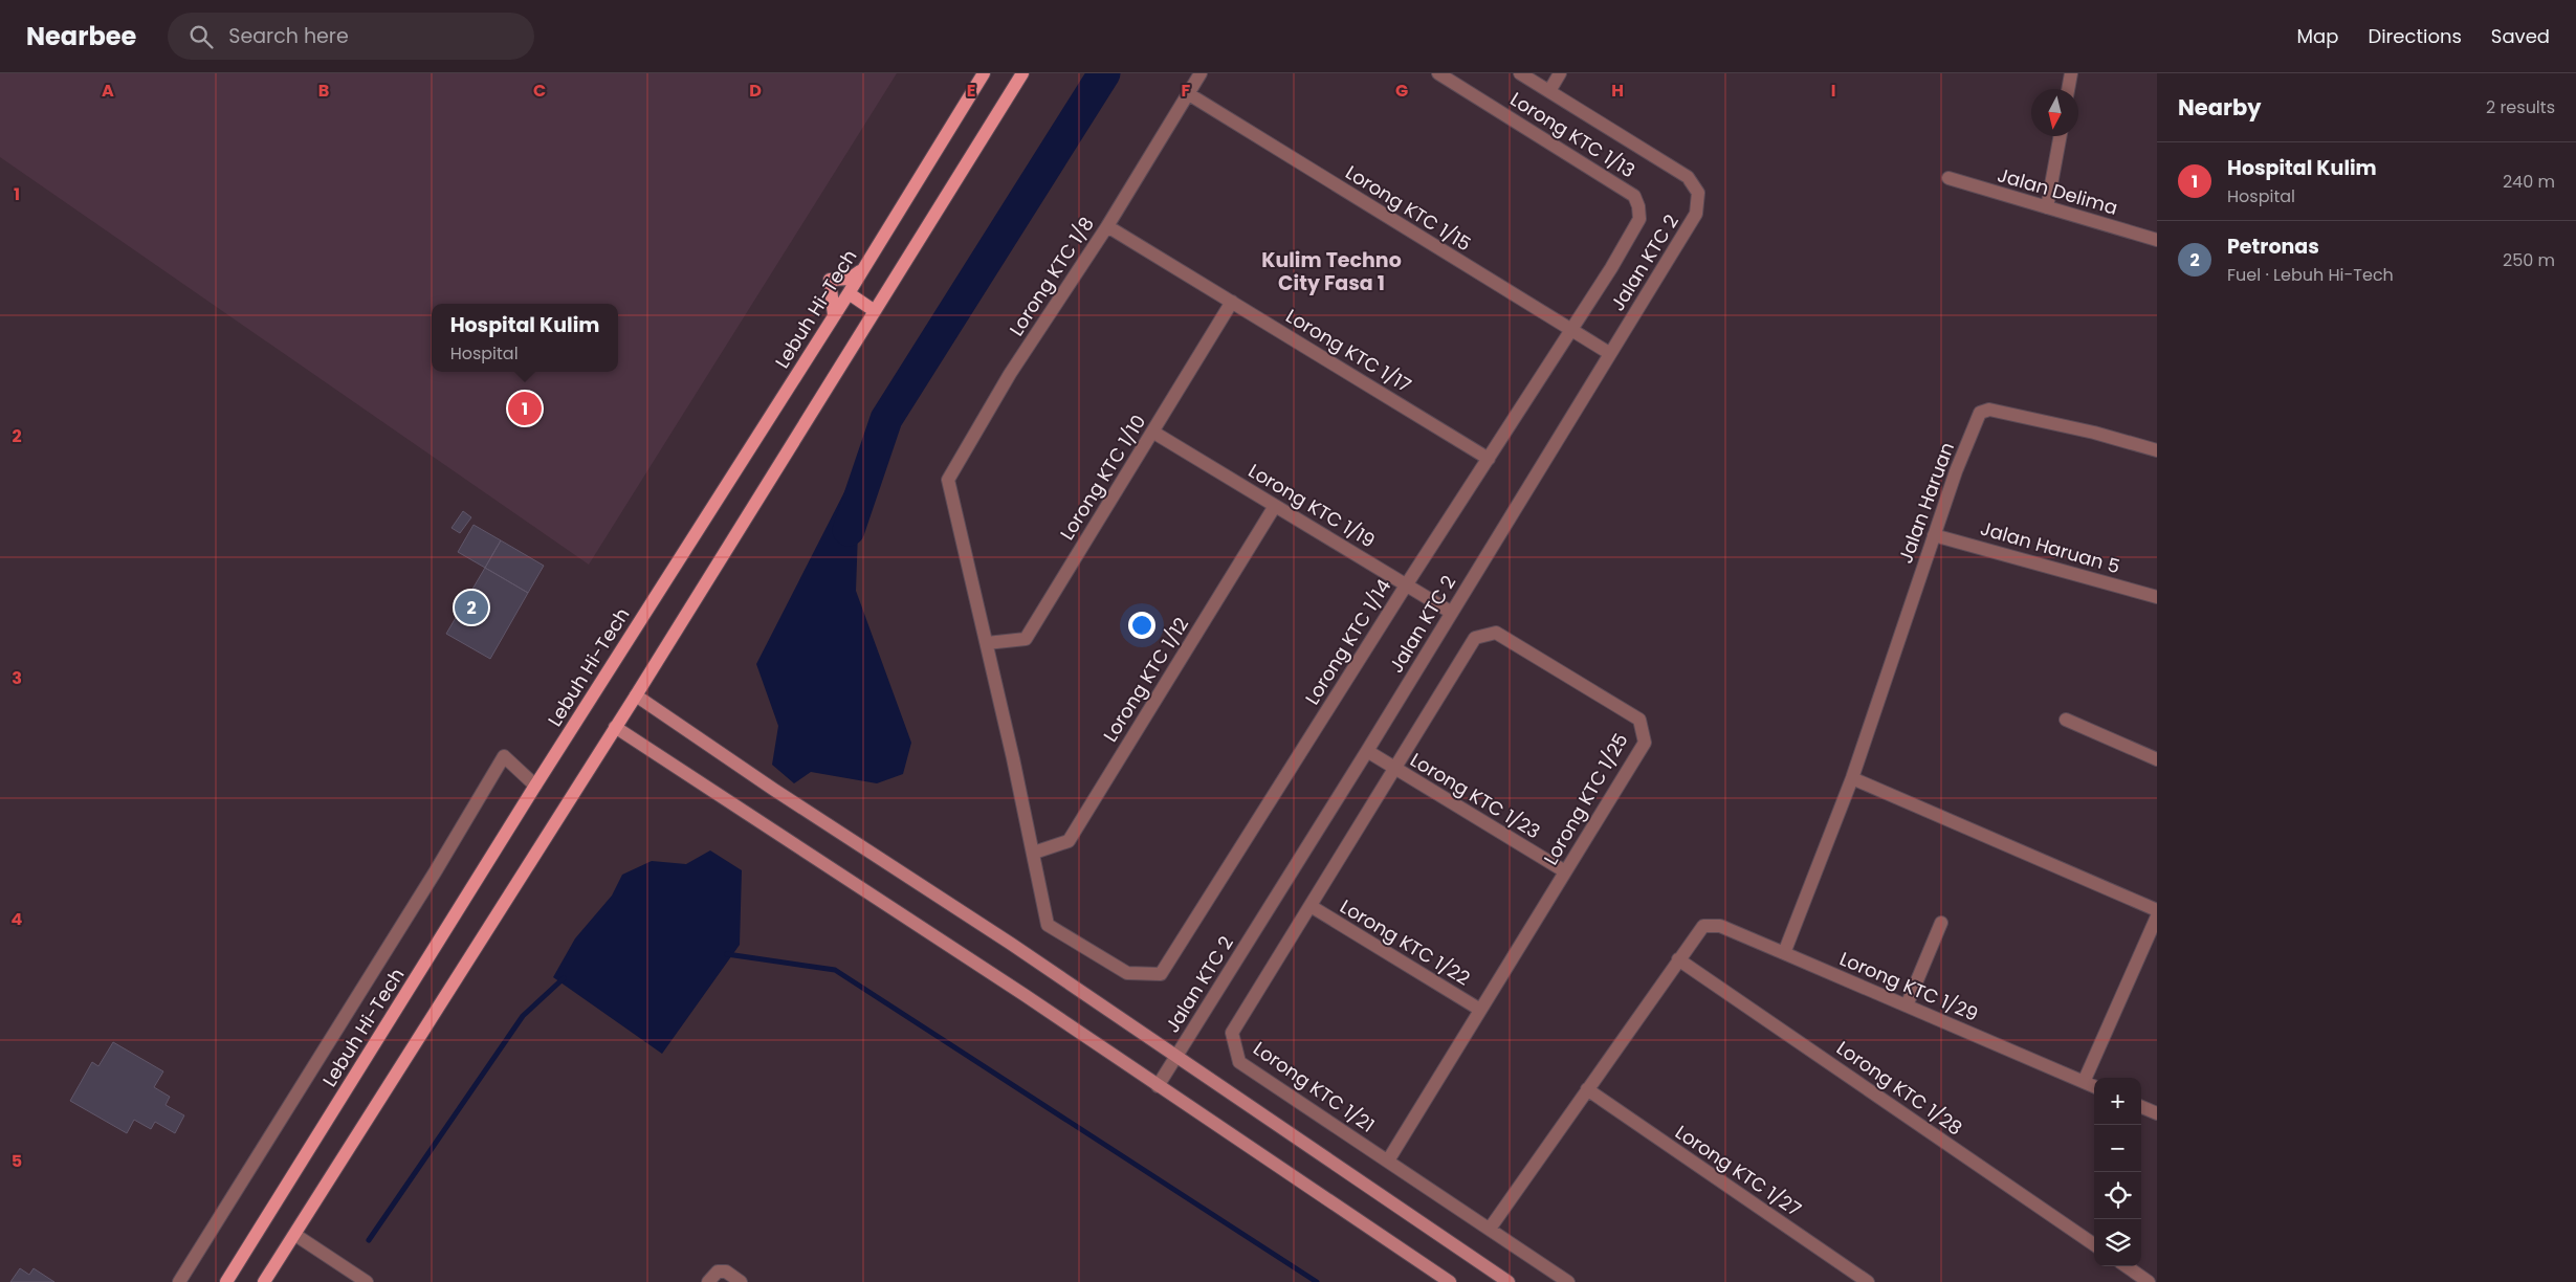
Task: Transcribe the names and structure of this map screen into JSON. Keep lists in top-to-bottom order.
{
  "streets": {
    "main road": ["Lebuh Hi-Tech"],
    "street": [
      "Lorong KTC 1/13",
      "Jalan Delima",
      "Lorong KTC 1/15",
      "Jalan KTC 2",
      "Lorong KTC 1/8",
      "Lorong KTC 1/17",
      "Lorong KTC 1/10",
      "Jalan Haruan",
      "Lorong KTC 1/19",
      "Jalan Haruan 5",
      "Lorong KTC 1/14",
      "Lorong KTC 1/12",
      "Lorong KTC 1/23",
      "Lorong KTC 1/25",
      "Lorong KTC 1/22",
      "Lorong KTC 1/29",
      "Lorong KTC 1/21",
      "Lorong KTC 1/28",
      "Lorong KTC 1/27"
    ]
  },
  "crossings": [
    ["Lorong KTC 1/13", "Lorong KTC 1/15"],
    ["Lorong KTC 1/13", "Lorong KTC 1/14"],
    ["Lorong KTC 1/15", "Jalan KTC 2"],
    ["Lorong KTC 1/15", "Lorong KTC 1/8"],
    ["Lorong KTC 1/15", "Lorong KTC 1/14"],
    ["Jalan KTC 2", "Lorong KTC 1/19"],
    ["Jalan KTC 2", "Lorong KTC 1/23"],
    ["Lorong KTC 1/8", "Lorong KTC 1/17"],
    ["Lorong KTC 1/8", "Lorong KTC 1/10"],
    ["Lorong KTC 1/17", "Lorong KTC 1/10"],
    ["Lorong KTC 1/17", "Lorong KTC 1/14"],
    ["Lorong KTC 1/10", "Lorong KTC 1/19"],
    ["Jalan Haruan", "Jalan Haruan 5"],
    ["Jalan Haruan", "Lorong KTC 1/29"],
    ["Lorong KTC 1/19", "Lorong KTC 1/14"],
    ["Lorong KTC 1/19", "Lorong KTC 1/12"],
    ["Lorong KTC 1/14", "Lorong KTC 1/12"],
    ["Lorong KTC 1/23", "Lorong KTC 1/25"],
    ["Lorong KTC 1/23", "Lorong KTC 1/21"],
    ["Lorong KTC 1/25", "Lorong KTC 1/22"],
    ["Lorong KTC 1/25", "Lorong KTC 1/21"],
    ["Lorong KTC 1/22", "Lorong KTC 1/21"],
    ["Lorong KTC 1/29", "Lorong KTC 1/28"]
  ],
  "districts": ["Kulim Techno City Fasa 1"],
  "north": "bottom",
  "page": {
    "header": "Nearbee",
    "search": "Search here",
    "nav": ["Map", "Directions", "Saved"],
    "heading": ["Nearby", "2 results"],
    "list": [
      {
        "mark": "1",
        "name": "Hospital Kulim",
        "note": "Hospital",
        "value": "240 m"
      },
      {
        "mark": "2",
        "name": "Petronas",
        "note": "Fuel · Lebuh Hi-Tech",
        "value": "250 m"
      }
    ],
    "popup": ["Hospital Kulim", "Hospital"],
    "pins": ["1", "2"],
    "map_buttons": ["+", "−"]
  },
  "grid": {
    "columns": [
      "A",
      "B",
      "C",
      "D",
      "E",
      "F",
      "G",
      "H",
      "I"
    ],
    "rows": [
      "1",
      "2",
      "3",
      "4",
      "5"
    ]
  }
}
